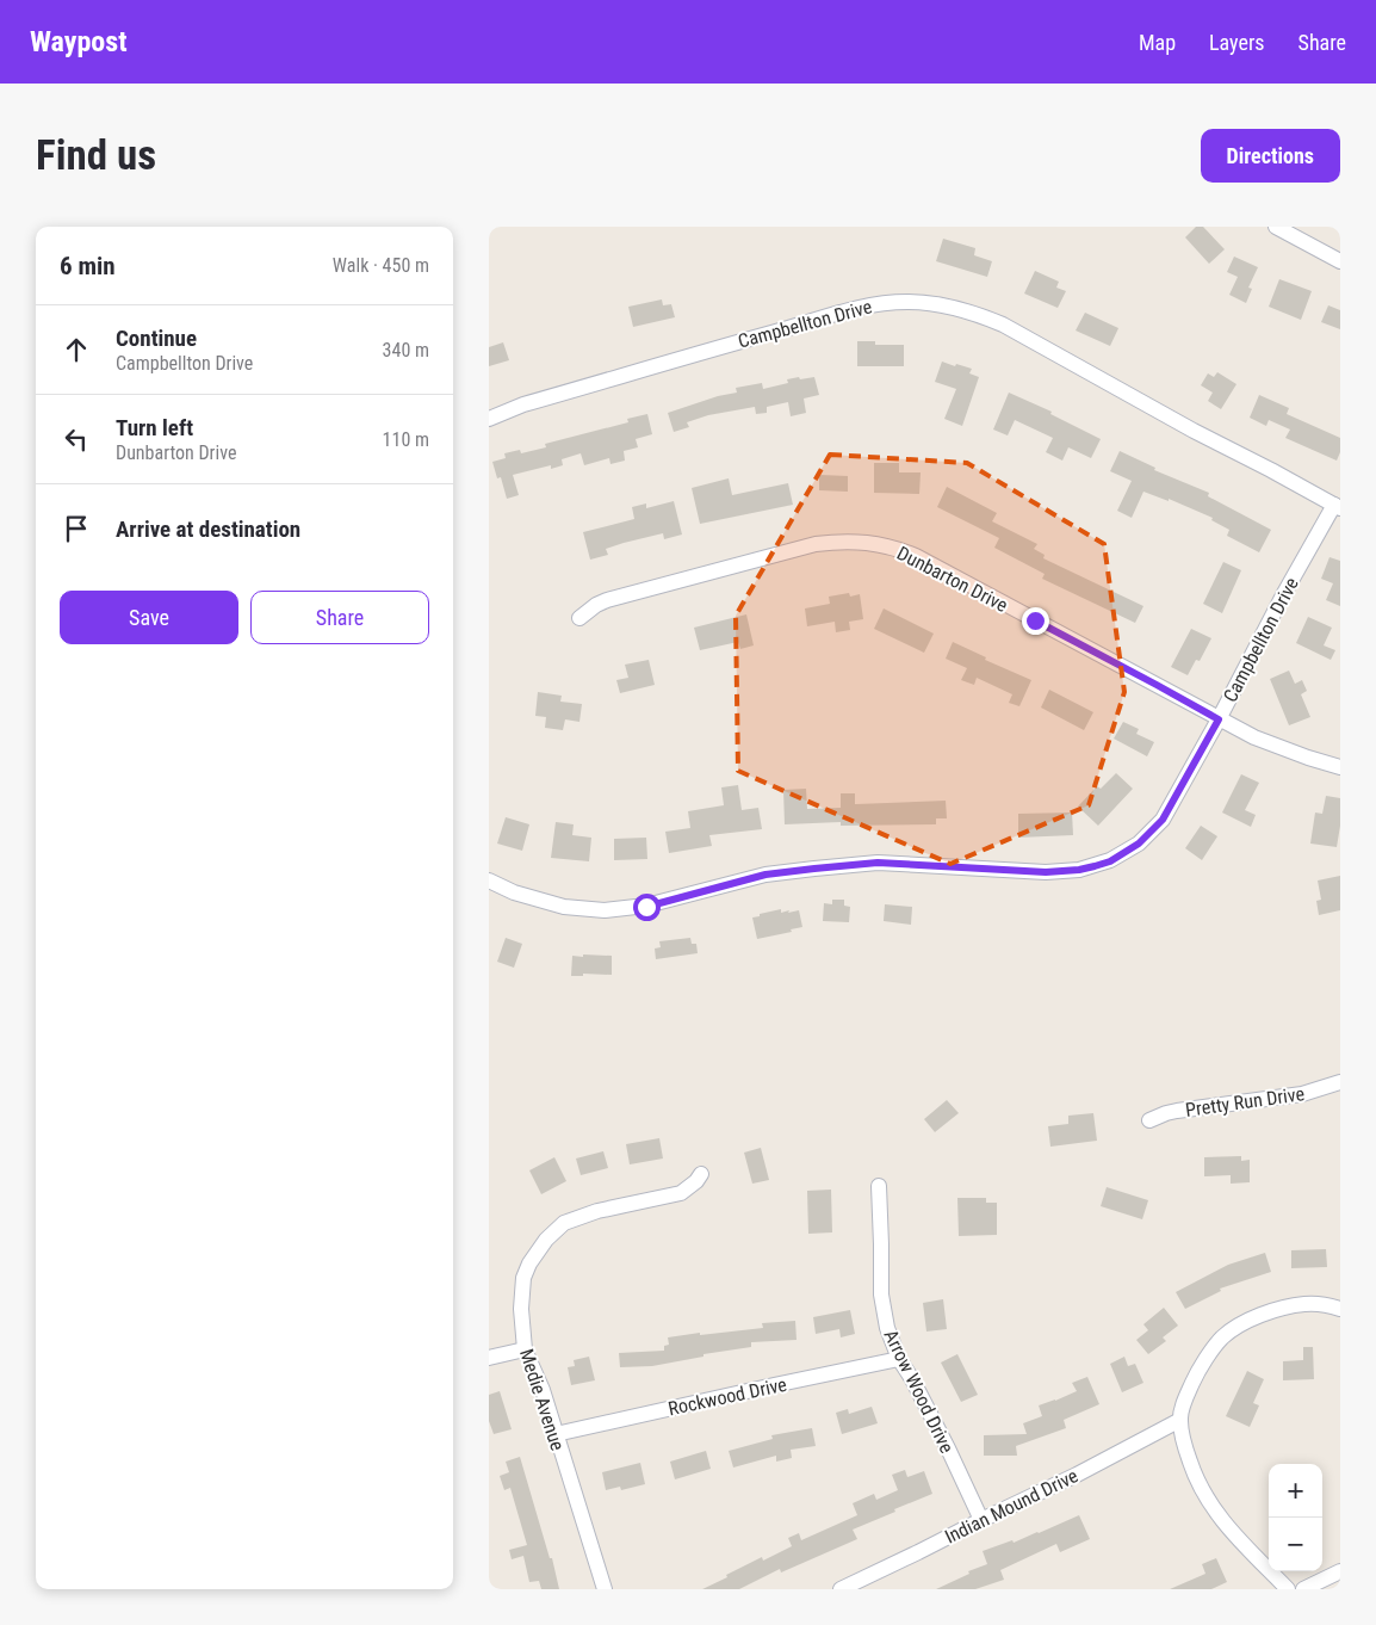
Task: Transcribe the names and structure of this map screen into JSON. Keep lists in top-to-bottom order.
{
  "streets": {
    "street": [
      "Campbellton Drive",
      "Dunbarton Drive",
      "Pretty Run Drive",
      "Arrow Wood Drive",
      "Rockwood Drive",
      "Medie Avenue",
      "Indian Mound Drive"
    ]
  },
  "crossings": [
    ["Campbellton Drive", "Dunbarton Drive"],
    ["Arrow Wood Drive", "Rockwood Drive"],
    ["Arrow Wood Drive", "Indian Mound Drive"],
    ["Rockwood Drive", "Medie Avenue"]
  ],
  "page": {
    "header": "Waypost",
    "nav": ["Map", "Layers", "Share"],
    "buttons": [
      "Directions",
      ["Save", "Share"]
    ],
    "title": "Find us",
    "heading": ["6 min", "Walk · 450 m"],
    "list": [
      ["Continue", "Campbellton Drive", "340 m"],
      ["Turn left", "Dunbarton Drive", "110 m"],
      "Arrive at destination"
    ],
    "map_buttons": ["+", "−"]
  }
}
